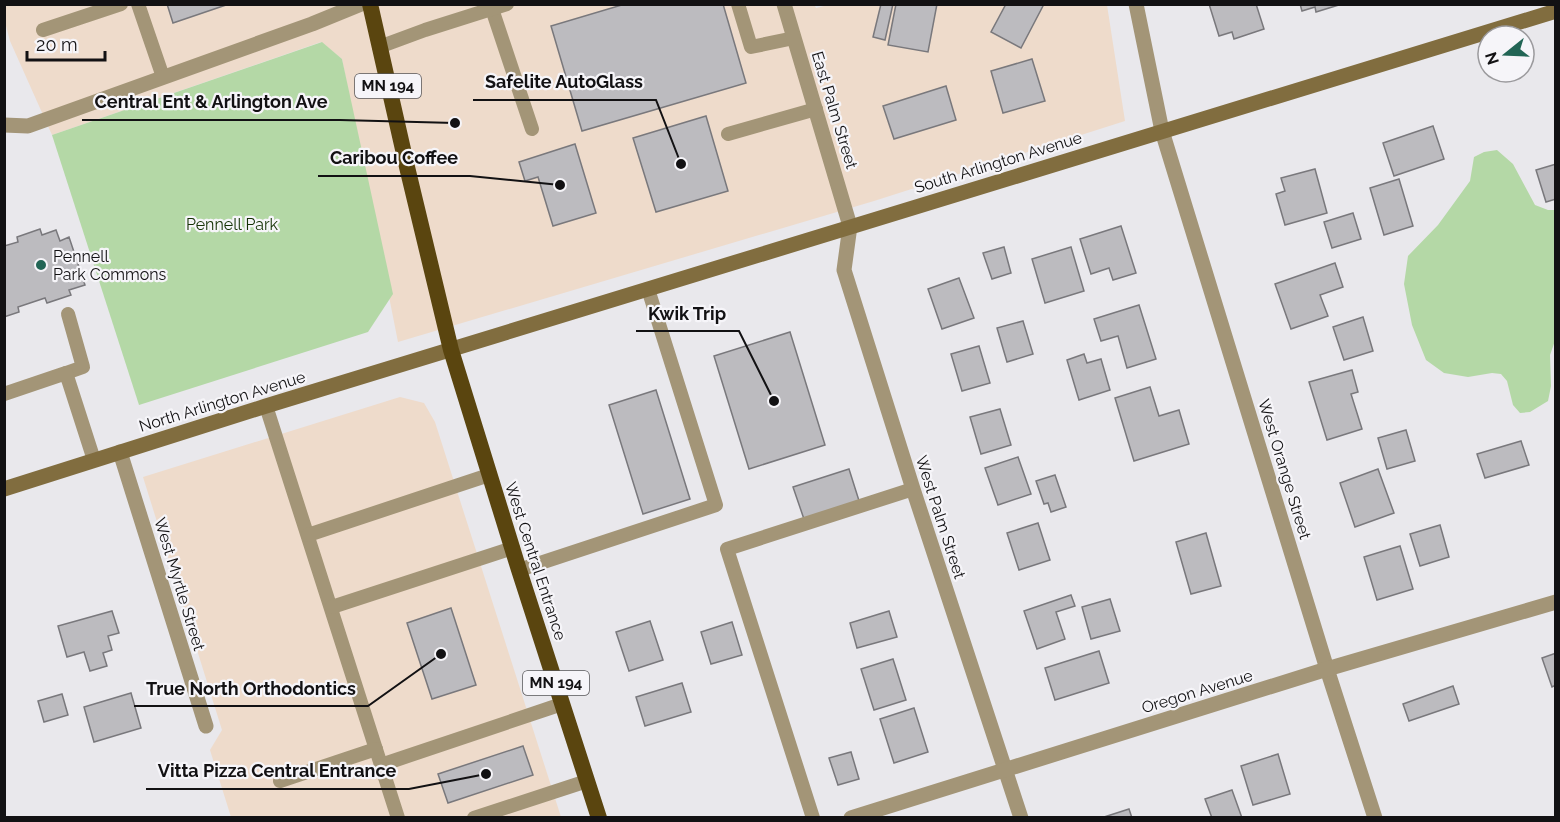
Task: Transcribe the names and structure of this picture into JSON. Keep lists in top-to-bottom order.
{
  "streets": {
    "highway": ["MN 194", "West Central Entrance"],
    "main road": ["South Arlington Avenue", "North Arlington Avenue"],
    "street": [
      "East Palm Street",
      "West Orange Street",
      "West Palm Street",
      "West Myrtle Street",
      "Oregon Avenue"
    ]
  },
  "crossings": [
    ["MN 194", "South Arlington Avenue"],
    ["MN 194", "North Arlington Avenue"],
    ["MN 194", "West Central Entrance"],
    ["East Palm Street", "South Arlington Avenue"],
    ["East Palm Street", "West Palm Street"],
    ["South Arlington Avenue", "North Arlington Avenue"],
    ["South Arlington Avenue", "West Orange Street"],
    ["South Arlington Avenue", "West Palm Street"],
    ["South Arlington Avenue", "West Central Entrance"],
    ["North Arlington Avenue", "West Central Entrance"],
    ["North Arlington Avenue", "West Myrtle Street"],
    ["West Orange Street", "Oregon Avenue"],
    ["West Palm Street", "Oregon Avenue"]
  ],
  "parks": ["Pennell Park"],
  "places": [
    "Central Ent & Arlington Ave",
    "Safelite AutoGlass",
    "Caribou Coffee",
    "Pennell Park Commons",
    "Kwik Trip",
    "True North Orthodontics",
    "Vitta Pizza Central Entrance"
  ],
  "scale_bar": "20 m",
  "north": "left"
}
